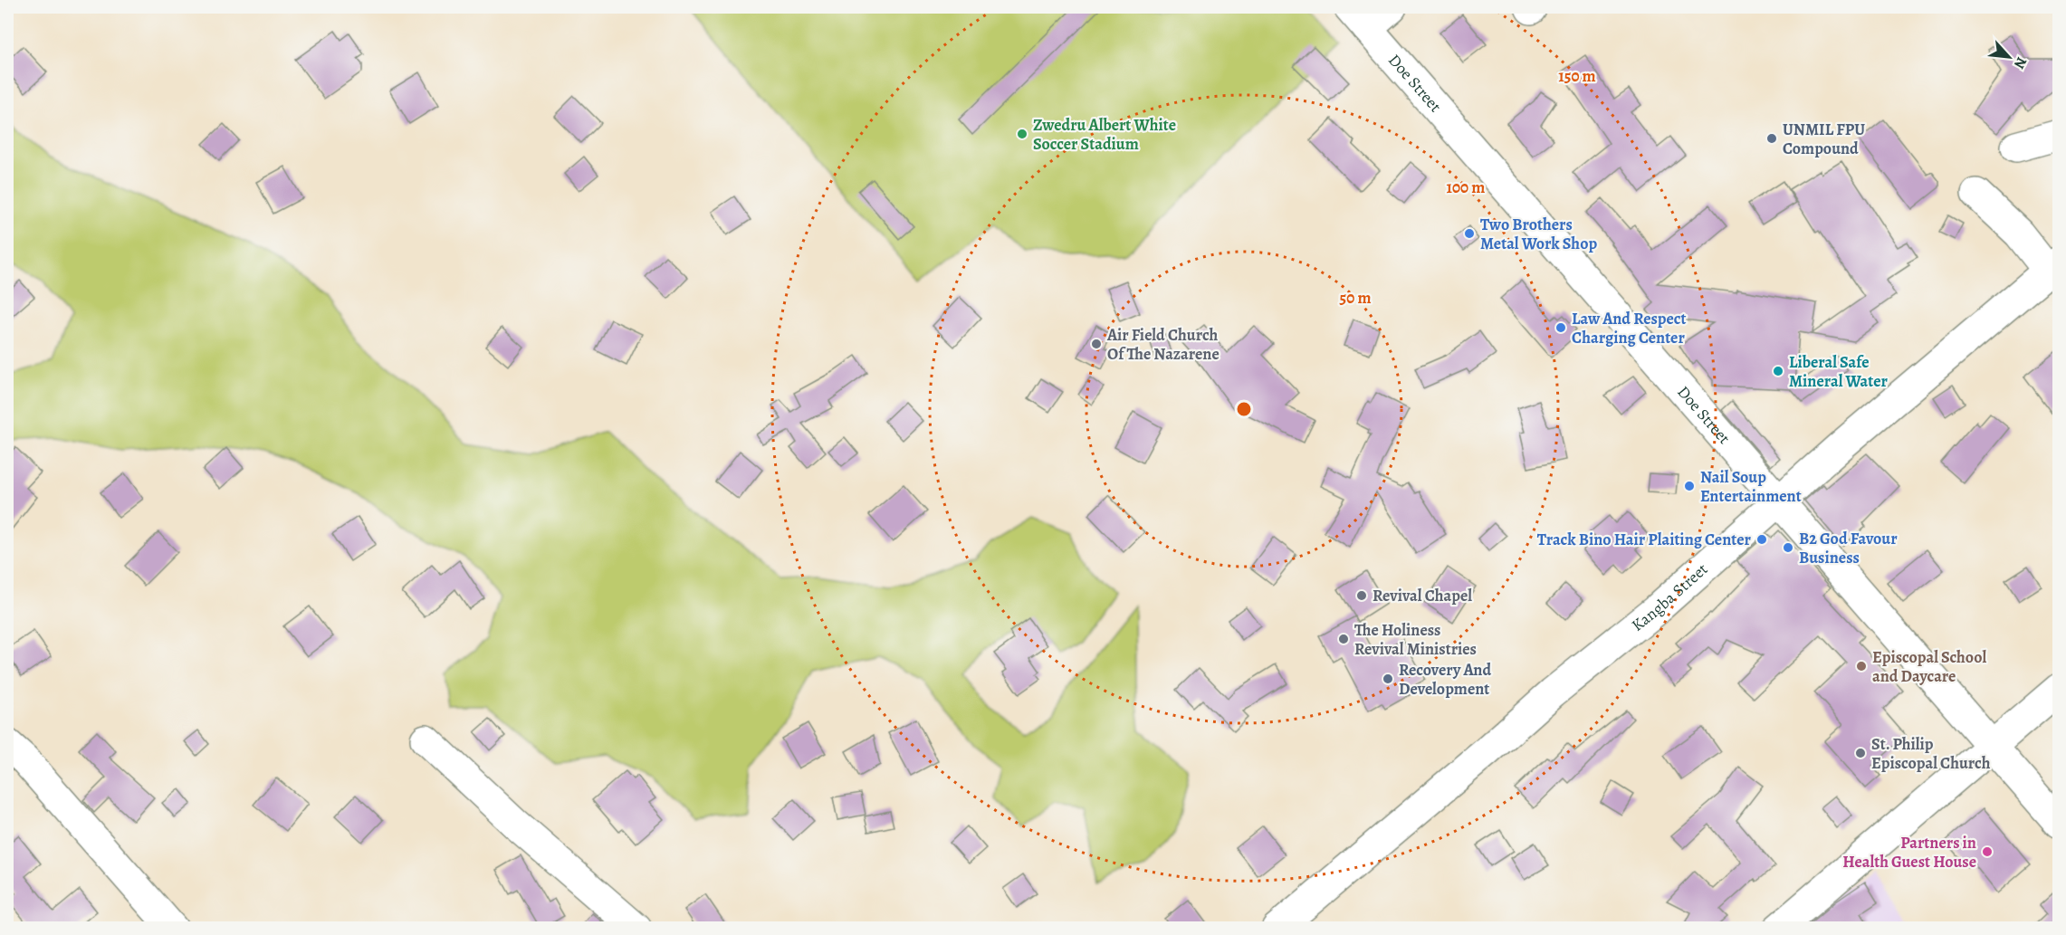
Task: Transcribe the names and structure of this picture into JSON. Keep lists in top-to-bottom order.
{
  "streets": {
    "street": ["Doe Street", "Kangba Street"]
  },
  "crossings": [
    ["Doe Street", "Kangba Street"]
  ],
  "places": [
    "Zwedru Albert White Soccer Stadium",
    "UNMIL FPU Compound",
    "Two Brothers Metal Work Shop",
    "Law And Respect Charging Center",
    "Air Field Church Of The Nazarene",
    "Liberal Safe Mineral Water",
    "Nail Soup Entertainment",
    "Track Bino Hair Plaiting Center",
    "B2 God Favour Business",
    "Revival Chapel",
    "The Holiness Revival Ministries",
    "Episcopal School and Daycare",
    "Recovery And Development",
    "St. Philip Episcopal Church",
    "Partners in Health Guest House"
  ],
  "north": "bottom right",
  "rings": ["150 m", "100 m", "50 m"]
}
